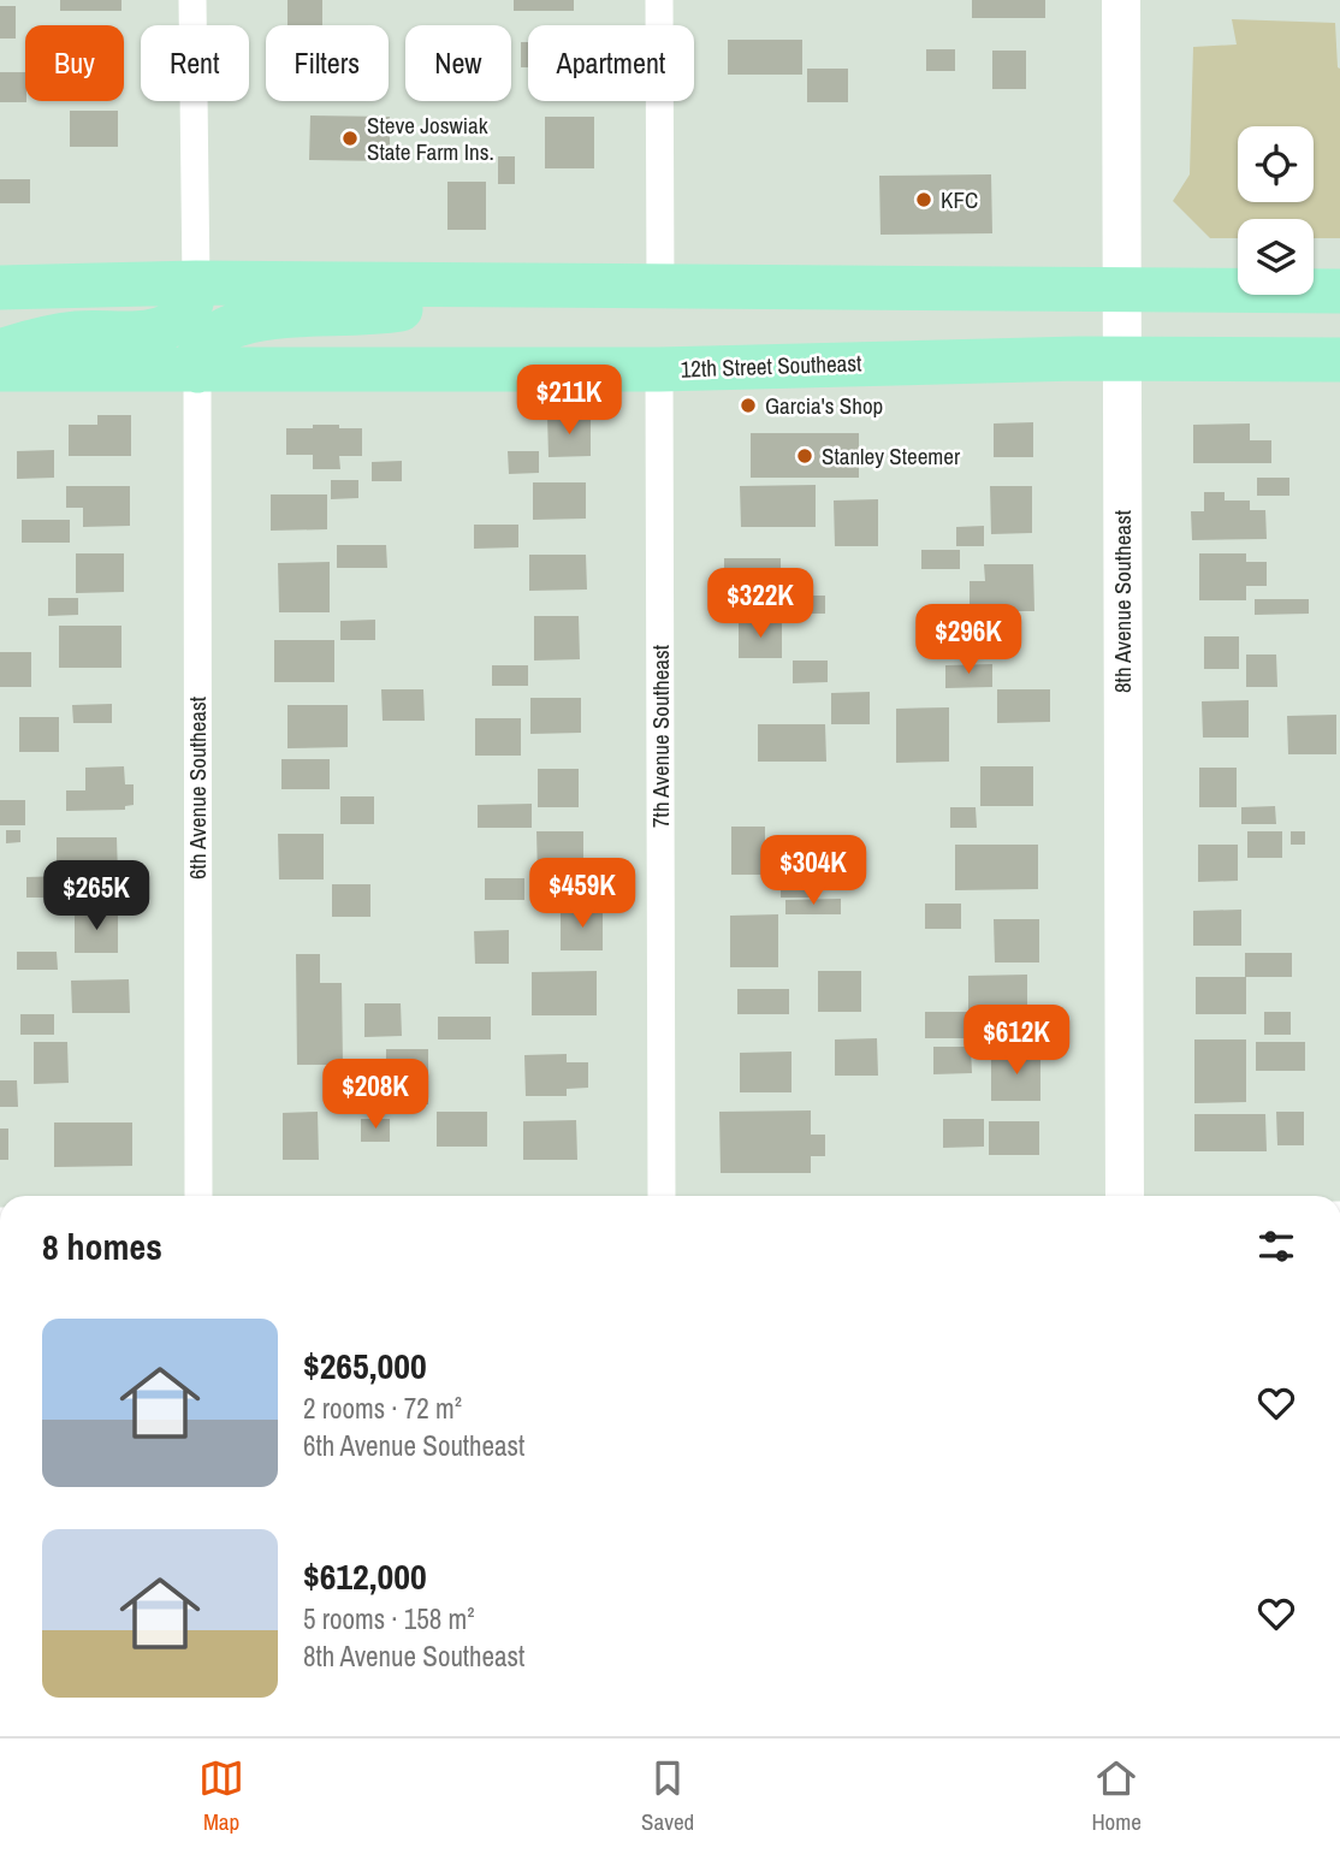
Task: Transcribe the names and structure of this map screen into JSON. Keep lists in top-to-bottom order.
{
  "streets": {
    "main road": ["12th Street Southeast"],
    "street": ["8th Avenue Southeast", "7th Avenue Southeast", "6th Avenue Southeast"]
  },
  "crossings": [
    ["12th Street Southeast", "8th Avenue Southeast"],
    ["12th Street Southeast", "7th Avenue Southeast"],
    ["12th Street Southeast", "6th Avenue Southeast"]
  ],
  "places": [
    "Steve Joswiak State Farm Ins.",
    "KFC",
    "Garcia's Shop",
    "Stanley Steemer"
  ],
  "page": {
    "chip": [
      "Buy",
      "Rent",
      "Filters",
      "New",
      "Apartment"
    ],
    "price": [
      "$211K",
      "$322K",
      "$296K",
      "$304K",
      "$459K",
      "$265K",
      "$612K",
      "$208K"
    ],
    "heading": "8 homes",
    "list": [
      {
        "name": "$265,000",
        "note": "2 rooms · 72 m² · 6th Avenue Southeast"
      },
      {
        "name": "$612,000",
        "note": "5 rooms · 158 m² · 8th Avenue Southeast"
      }
    ],
    "tabs": ["Map", "Saved", "Home"]
  }
}
